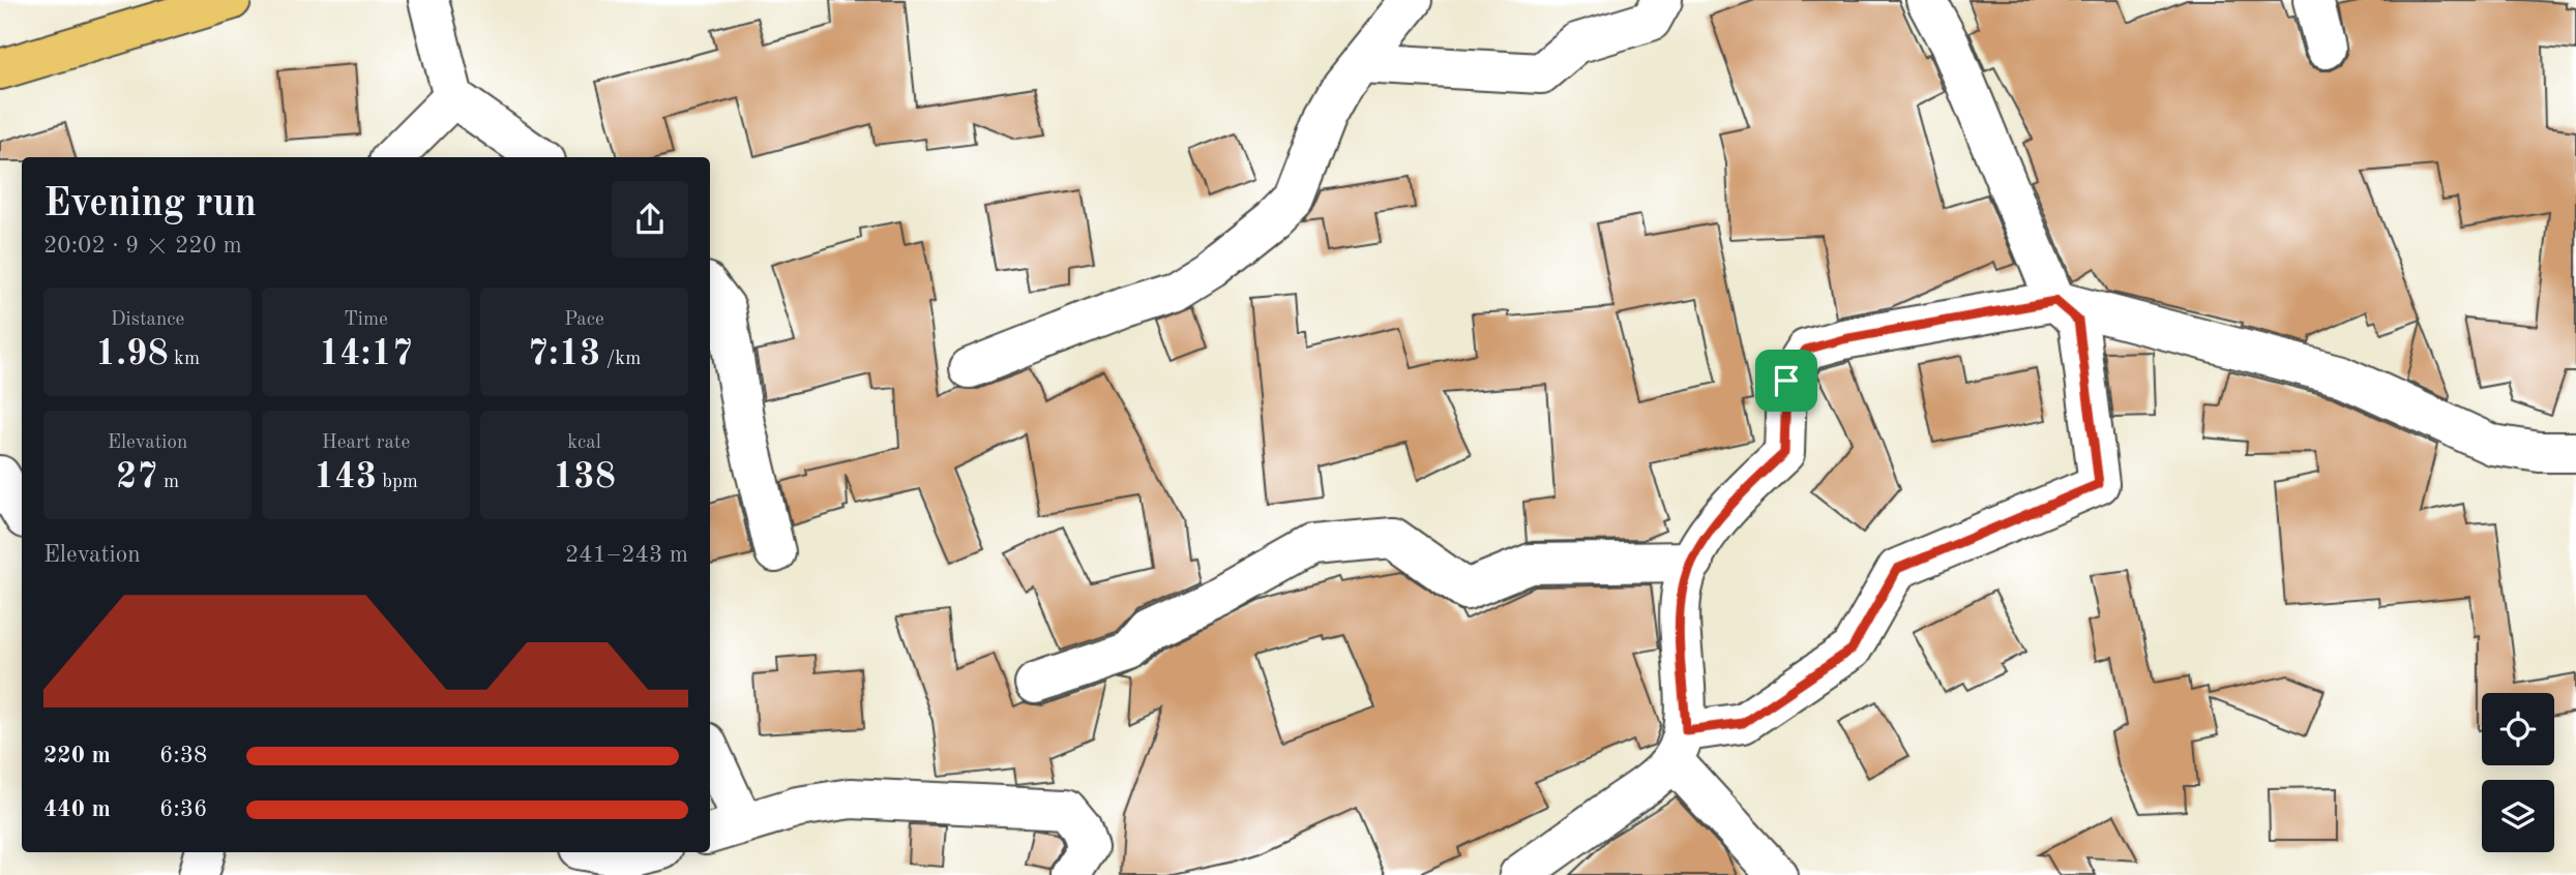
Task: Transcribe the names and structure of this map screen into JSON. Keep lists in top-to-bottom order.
{
  "page": {
    "heading": ["Evening run", "20:02 · 9 × 220 m"],
    "stats": [
      ["Distance", "1.98 km"],
      ["Time", "14:17"],
      ["Pace", "7:13 /km"],
      ["Elevation", "27 m"],
      ["Heart rate", "143 bpm"],
      ["kcal", "138"]
    ],
    "chart": ["Elevation", "241–243 m"],
    "list": [
      {
        "name": "220 m",
        "note": "6:38"
      },
      {
        "name": "440 m",
        "note": "6:36"
      }
    ]
  }
}
